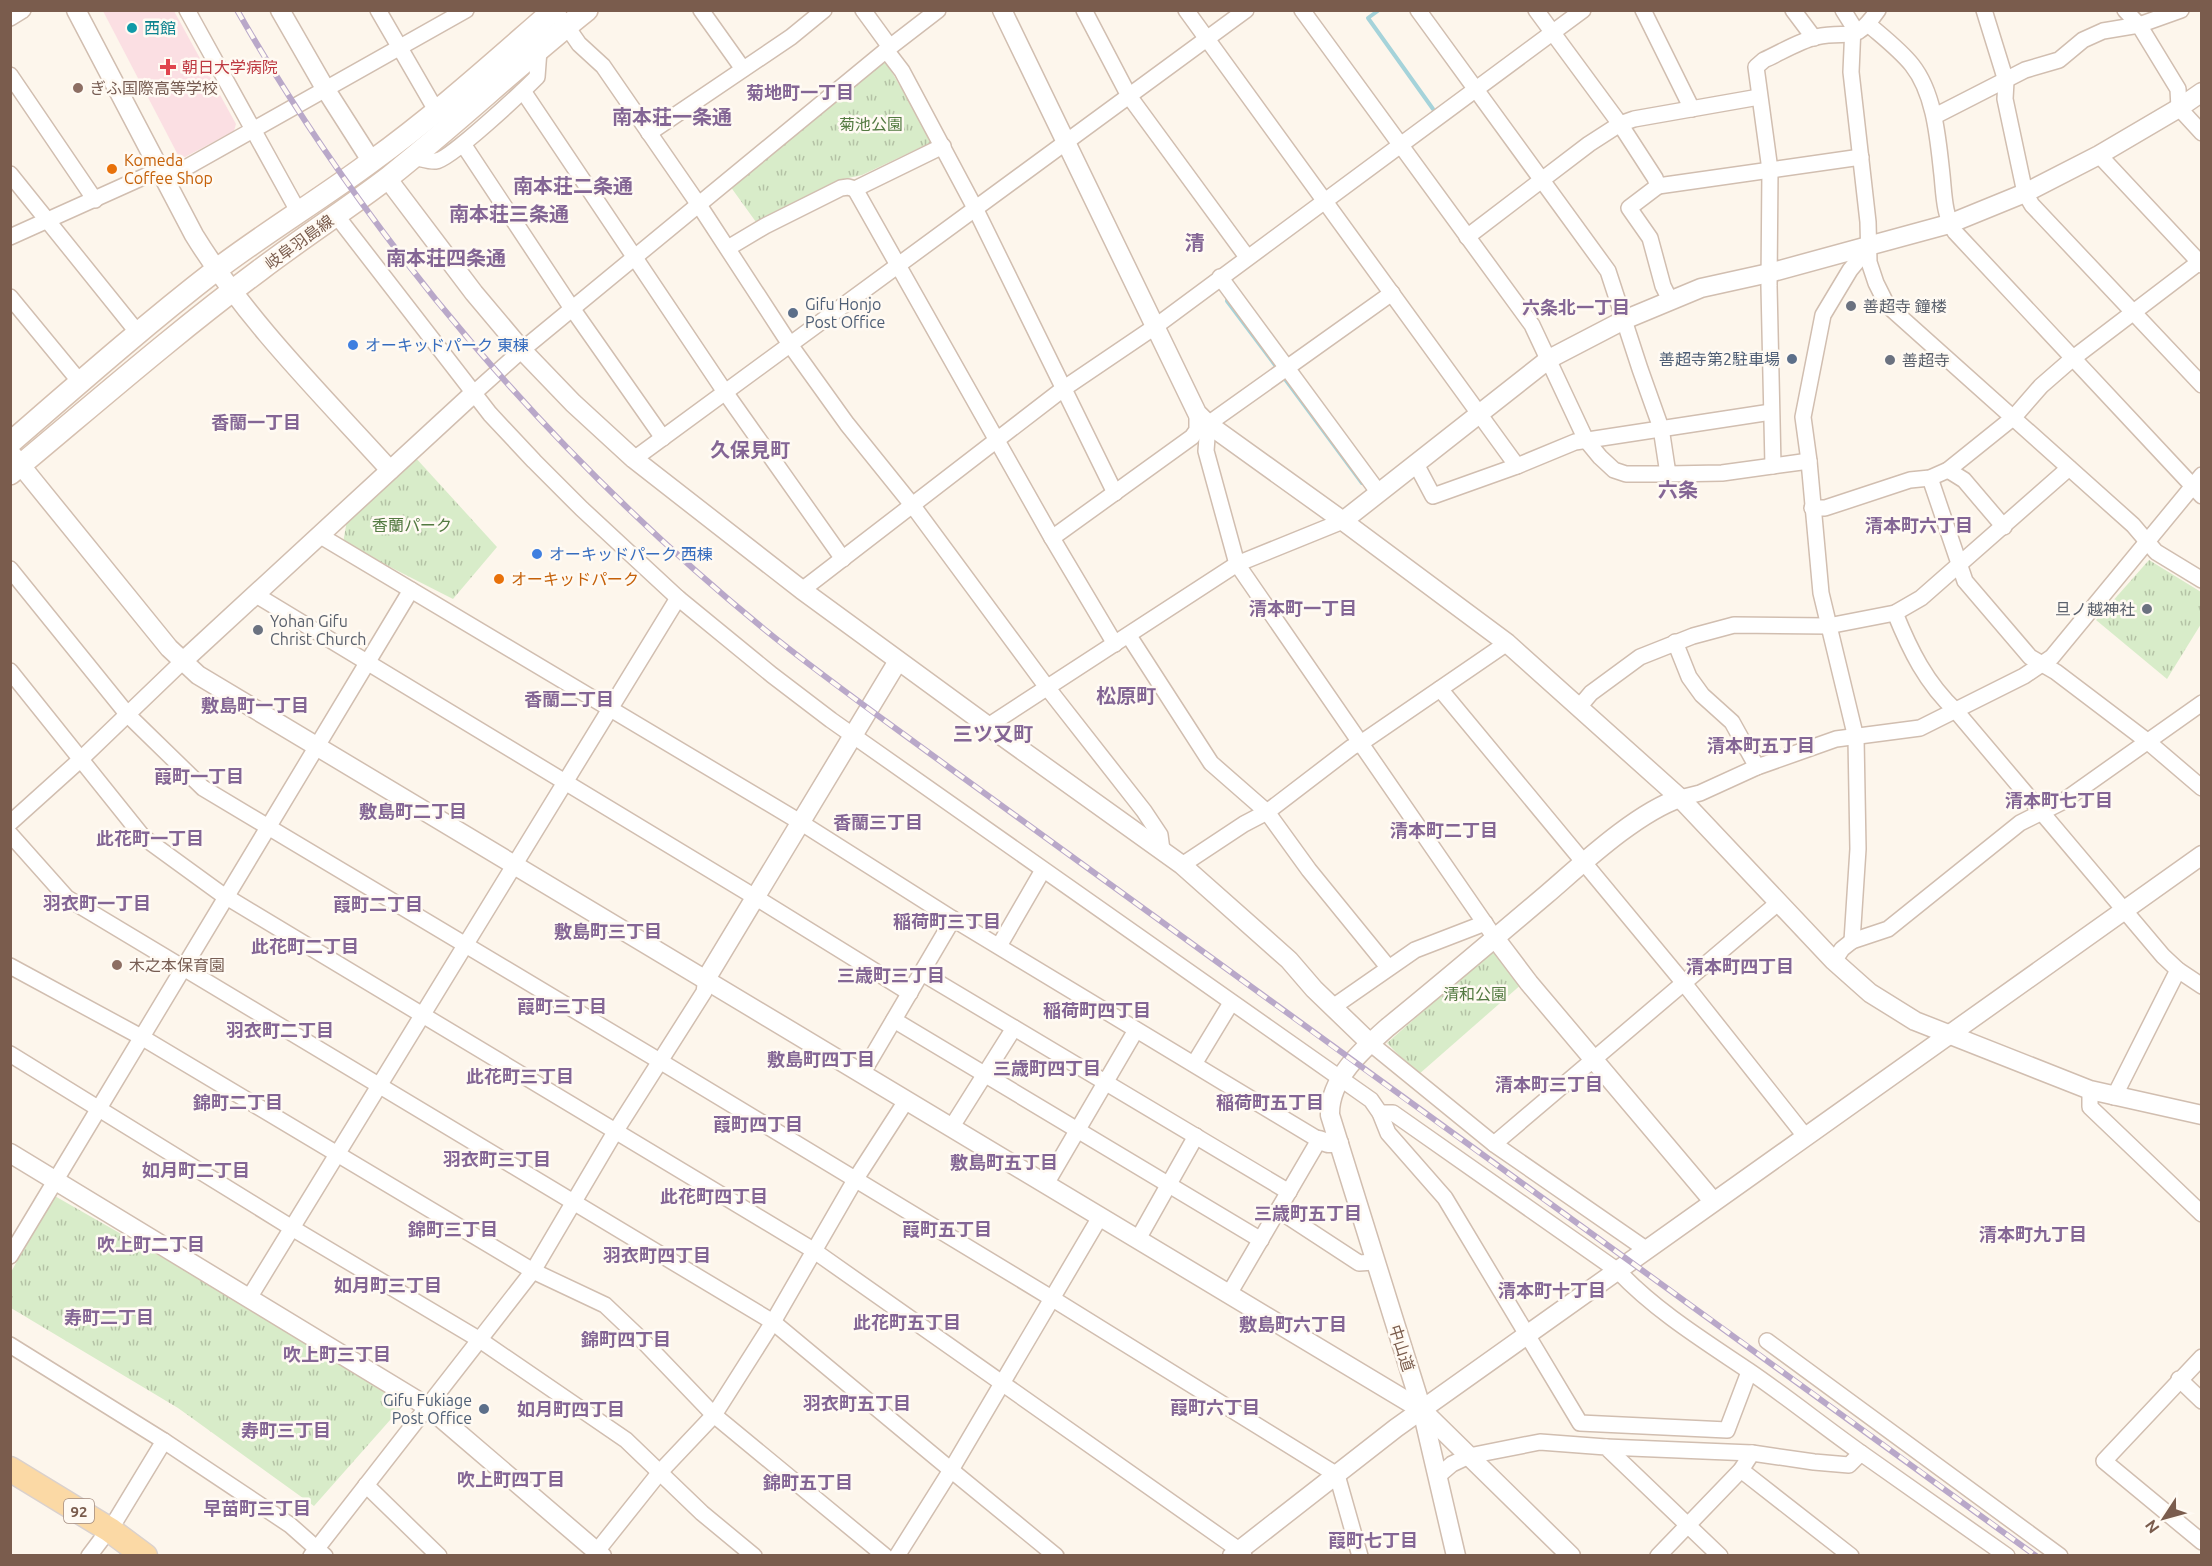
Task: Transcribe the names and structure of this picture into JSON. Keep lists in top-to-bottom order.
{
  "streets": {
    "main road": ["岐阜羽島線", "92"],
    "street": ["中山道"]
  },
  "districts": [
    "菊地町一丁目",
    "南本荘一条通",
    "南本荘二条通",
    "南本荘三条通",
    "清",
    "南本荘四条通",
    "六条北一丁目",
    "香蘭一丁目",
    "久保見町",
    "六条",
    "清本町六丁目",
    "清本町一丁目",
    "松原町",
    "香蘭二丁目",
    "敷島町一丁目",
    "三ツ又町",
    "清本町五丁目",
    "葭町一丁目",
    "清本町七丁目",
    "敷島町二丁目",
    "香蘭三丁目",
    "清本町二丁目",
    "此花町一丁目",
    "羽衣町一丁目",
    "葭町二丁目",
    "稲荷町三丁目",
    "敷島町三丁目",
    "此花町二丁目",
    "清本町四丁目",
    "三歳町三丁目",
    "葭町三丁目",
    "稲荷町四丁目",
    "羽衣町二丁目",
    "敷島町四丁目",
    "三歳町四丁目",
    "此花町三丁目",
    "清本町三丁目",
    "錦町二丁目",
    "稲荷町五丁目",
    "葭町四丁目",
    "羽衣町三丁目",
    "敷島町五丁目",
    "如月町二丁目",
    "此花町四丁目",
    "三歳町五丁目",
    "錦町三丁目",
    "葭町五丁目",
    "清本町九丁目",
    "吹上町二丁目",
    "羽衣町四丁目",
    "如月町三丁目",
    "清本町十丁目",
    "寿町二丁目",
    "此花町五丁目",
    "敷島町六丁目",
    "錦町四丁目",
    "吹上町三丁目",
    "羽衣町五丁目",
    "葭町六丁目",
    "如月町四丁目",
    "寿町三丁目",
    "吹上町四丁目",
    "錦町五丁目",
    "早苗町三丁目",
    "葭町七丁目"
  ],
  "parks": ["菊池公園", "香蘭パーク", "清和公園"],
  "places": {
    "other": [
      "西館",
      "ぎふ国際高等学校",
      "Komeda Coffee Shop",
      "善超寺 鐘楼",
      "Gifu Honjo Post Office",
      "オーキッドパーク 東棟",
      "善超寺第2駐車場",
      "善超寺",
      "オーキッドパーク 西棟",
      "オーキッドパーク",
      "旦ノ越神社",
      "Yohan Gifu Christ Church",
      "木之本保育園",
      "Gifu Fukiage Post Office"
    ],
    "health": ["朝日大学病院"]
  },
  "north": "bottom left"
}
